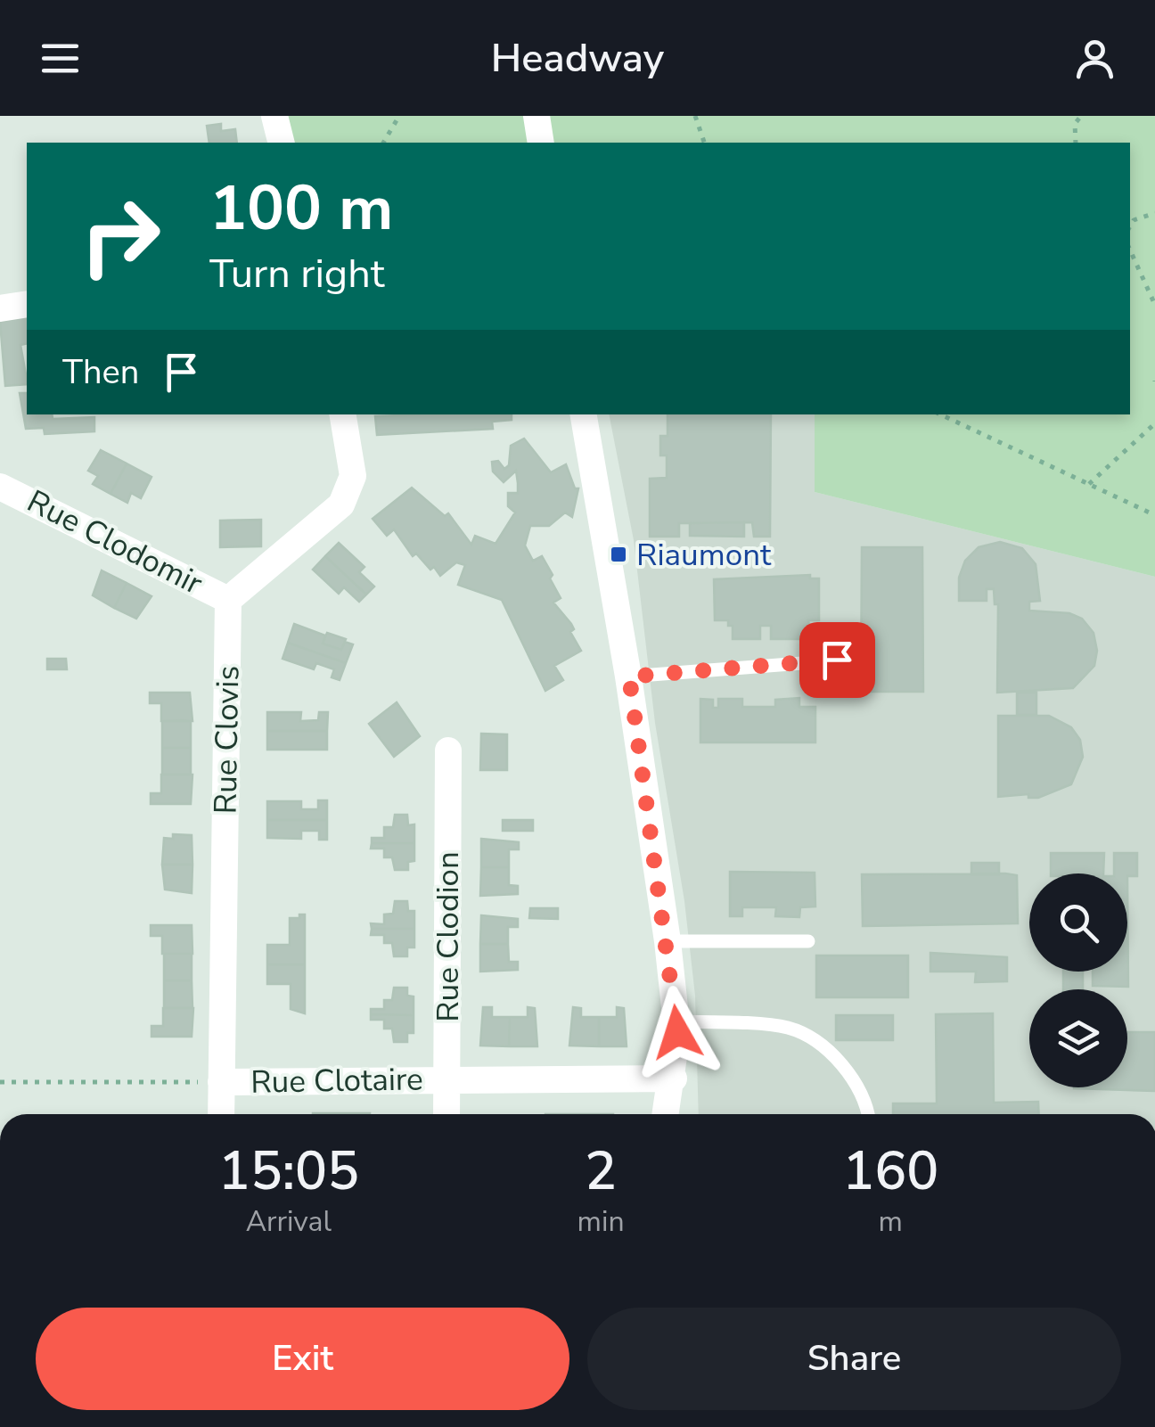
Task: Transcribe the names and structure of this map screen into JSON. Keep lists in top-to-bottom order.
{
  "streets": {
    "street": [
      "Rue Clodomir",
      "Rue Clovis",
      "Rue Clodion",
      "Rue Clotaire"
    ]
  },
  "crossings": [
    ["Rue Clodomir", "Rue Clovis"],
    ["Rue Clovis", "Rue Clotaire"],
    ["Rue Clodion", "Rue Clotaire"]
  ],
  "places": {
    "transit": ["Riaumont"]
  },
  "page": {
    "header": "Headway",
    "turn": ["100 m", "Turn right"],
    "then": "Then",
    "eta": [
      "15:05",
      "Arrival",
      "2",
      "min",
      "160",
      "m"
    ],
    "buttons": ["Exit", "Share"]
  }
}
